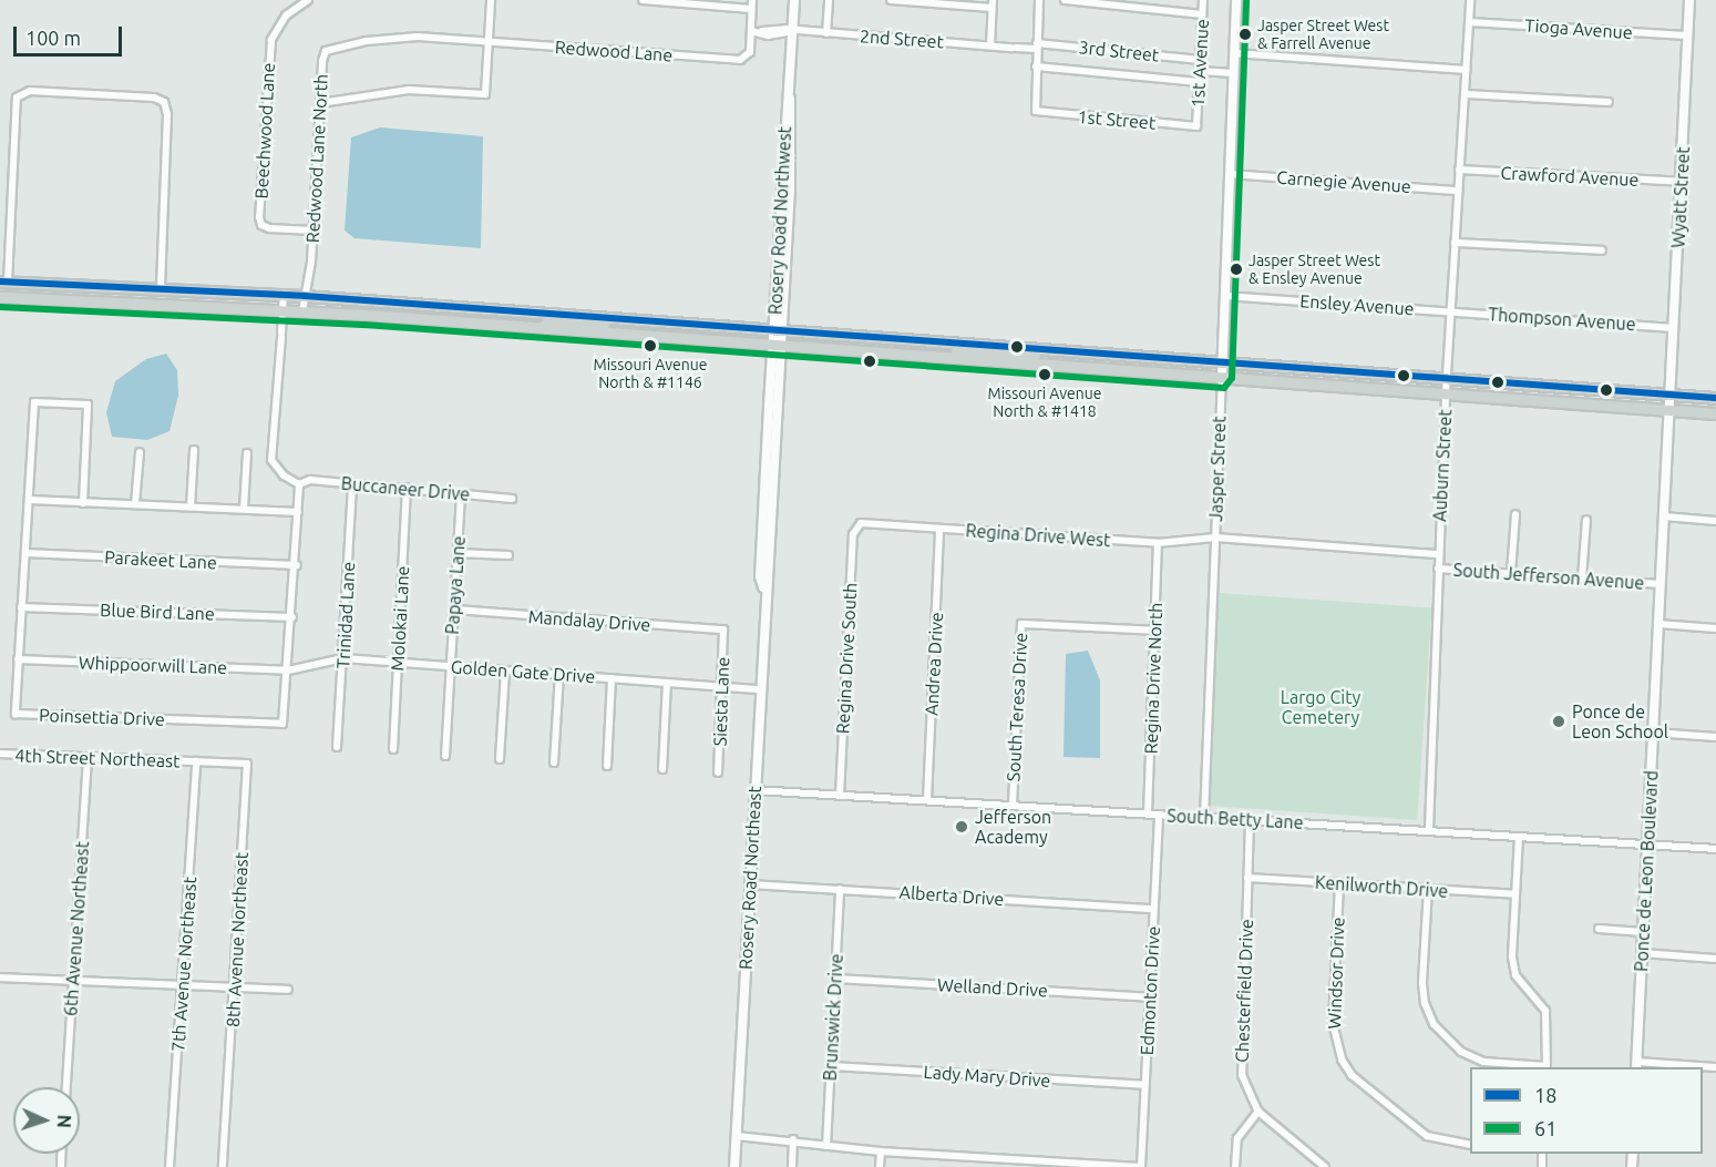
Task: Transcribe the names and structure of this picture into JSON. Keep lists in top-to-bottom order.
{
  "streets": {
    "street": [
      "Tioga Avenue",
      "2nd Street",
      "Redwood Lane",
      "3rd Street",
      "1st Avenue",
      "1st Street",
      "Beechwood Lane",
      "Redwood Lane North",
      "Crawford Avenue",
      "Carnegie Avenue",
      "Wyatt Street",
      "Rosery Road Northwest",
      "Ensley Avenue",
      "Thompson Avenue",
      "Auburn Street",
      "Jasper Street",
      "Buccaneer Drive",
      "Regina Drive West",
      "Parakeet Lane",
      "South Jefferson Avenue",
      "Papaya Lane",
      "Blue Bird Lane",
      "Trinidad Lane",
      "Molokai Lane",
      "Mandalay Drive",
      "Regina Drive South",
      "Andrea Drive",
      "Whippoorwill Lane",
      "Golden Gate Drive",
      "Regina Drive North",
      "Siesta Lane",
      "South Teresa Drive",
      "Poinsettia Drive",
      "4th Street Northeast",
      "South Betty Lane",
      "Ponce de Leon Boulevard",
      "Rosery Road Northeast",
      "Kenilworth Drive",
      "Alberta Drive",
      "6th Avenue Northeast",
      "8th Avenue Northeast",
      "7th Avenue Northeast",
      "Windsor Drive",
      "Welland Drive",
      "Edmonton Drive",
      "Chesterfield Drive",
      "Brunswick Drive",
      "Lady Mary Drive"
    ]
  },
  "crossings": [
    ["Tioga Avenue", "Wyatt Street"],
    ["Tioga Avenue", "Auburn Street"],
    ["2nd Street", "Redwood Lane"],
    ["2nd Street", "3rd Street"],
    ["2nd Street", "Rosery Road Northwest"],
    ["Redwood Lane", "Redwood Lane North"],
    ["3rd Street", "1st Avenue"],
    ["1st Avenue", "1st Street"],
    ["Beechwood Lane", "Redwood Lane North"],
    ["Crawford Avenue", "Wyatt Street"],
    ["Crawford Avenue", "Auburn Street"],
    ["Carnegie Avenue", "Auburn Street"],
    ["Carnegie Avenue", "Jasper Street"],
    ["Wyatt Street", "Thompson Avenue"],
    ["Wyatt Street", "Ponce de Leon Boulevard"],
    ["Rosery Road Northwest", "Rosery Road Northeast"],
    ["Ensley Avenue", "Thompson Avenue"],
    ["Ensley Avenue", "Auburn Street"],
    ["Ensley Avenue", "Jasper Street"],
    ["Thompson Avenue", "Auburn Street"],
    ["Auburn Street", "Regina Drive West"],
    ["Auburn Street", "South Jefferson Avenue"],
    ["Auburn Street", "South Betty Lane"],
    ["Jasper Street", "Regina Drive West"],
    ["Jasper Street", "South Betty Lane"],
    ["Buccaneer Drive", "Papaya Lane"],
    ["Buccaneer Drive", "Trinidad Lane"],
    ["Buccaneer Drive", "Molokai Lane"],
    ["Regina Drive West", "Regina Drive South"],
    ["Regina Drive West", "Andrea Drive"],
    ["Regina Drive West", "Regina Drive North"],
    ["Parakeet Lane", "Poinsettia Drive"],
    ["South Jefferson Avenue", "Ponce de Leon Boulevard"],
    ["Papaya Lane", "Mandalay Drive"],
    ["Papaya Lane", "Golden Gate Drive"],
    ["Blue Bird Lane", "Poinsettia Drive"],
    ["Trinidad Lane", "Golden Gate Drive"],
    ["Molokai Lane", "Golden Gate Drive"],
    ["Mandalay Drive", "Siesta Lane"],
    ["Regina Drive South", "South Betty Lane"],
    ["Andrea Drive", "South Betty Lane"],
    ["Whippoorwill Lane", "Golden Gate Drive"],
    ["Whippoorwill Lane", "Poinsettia Drive"],
    ["Golden Gate Drive", "Siesta Lane"],
    ["Golden Gate Drive", "Poinsettia Drive"],
    ["Golden Gate Drive", "Rosery Road Northeast"],
    ["Regina Drive North", "South Teresa Drive"],
    ["Regina Drive North", "South Betty Lane"],
    ["South Teresa Drive", "South Betty Lane"],
    ["4th Street Northeast", "6th Avenue Northeast"],
    ["4th Street Northeast", "8th Avenue Northeast"],
    ["4th Street Northeast", "7th Avenue Northeast"],
    ["South Betty Lane", "Ponce de Leon Boulevard"],
    ["South Betty Lane", "Rosery Road Northeast"],
    ["South Betty Lane", "Edmonton Drive"],
    ["South Betty Lane", "Chesterfield Drive"],
    ["Rosery Road Northeast", "Alberta Drive"],
    ["Kenilworth Drive", "Windsor Drive"],
    ["Kenilworth Drive", "Chesterfield Drive"],
    ["Alberta Drive", "Edmonton Drive"],
    ["Alberta Drive", "Brunswick Drive"],
    ["8th Avenue Northeast", "7th Avenue Northeast"],
    ["Welland Drive", "Edmonton Drive"],
    ["Welland Drive", "Brunswick Drive"],
    ["Edmonton Drive", "Lady Mary Drive"],
    ["Brunswick Drive", "Lady Mary Drive"]
  ],
  "parks": ["Largo City Cemetery"],
  "places": [
    "Jasper Street West & Farrell Avenue",
    "Jasper Street West & Ensley Avenue",
    "Missouri Avenue North & #1146",
    "Missouri Avenue North & #1418",
    "Ponce de Leon School",
    "Jefferson Academy"
  ],
  "lines": ["transit line 61", "transit line 18"],
  "legend": ["18", "61"],
  "scale_bar": "100 m",
  "north": "right"
}
